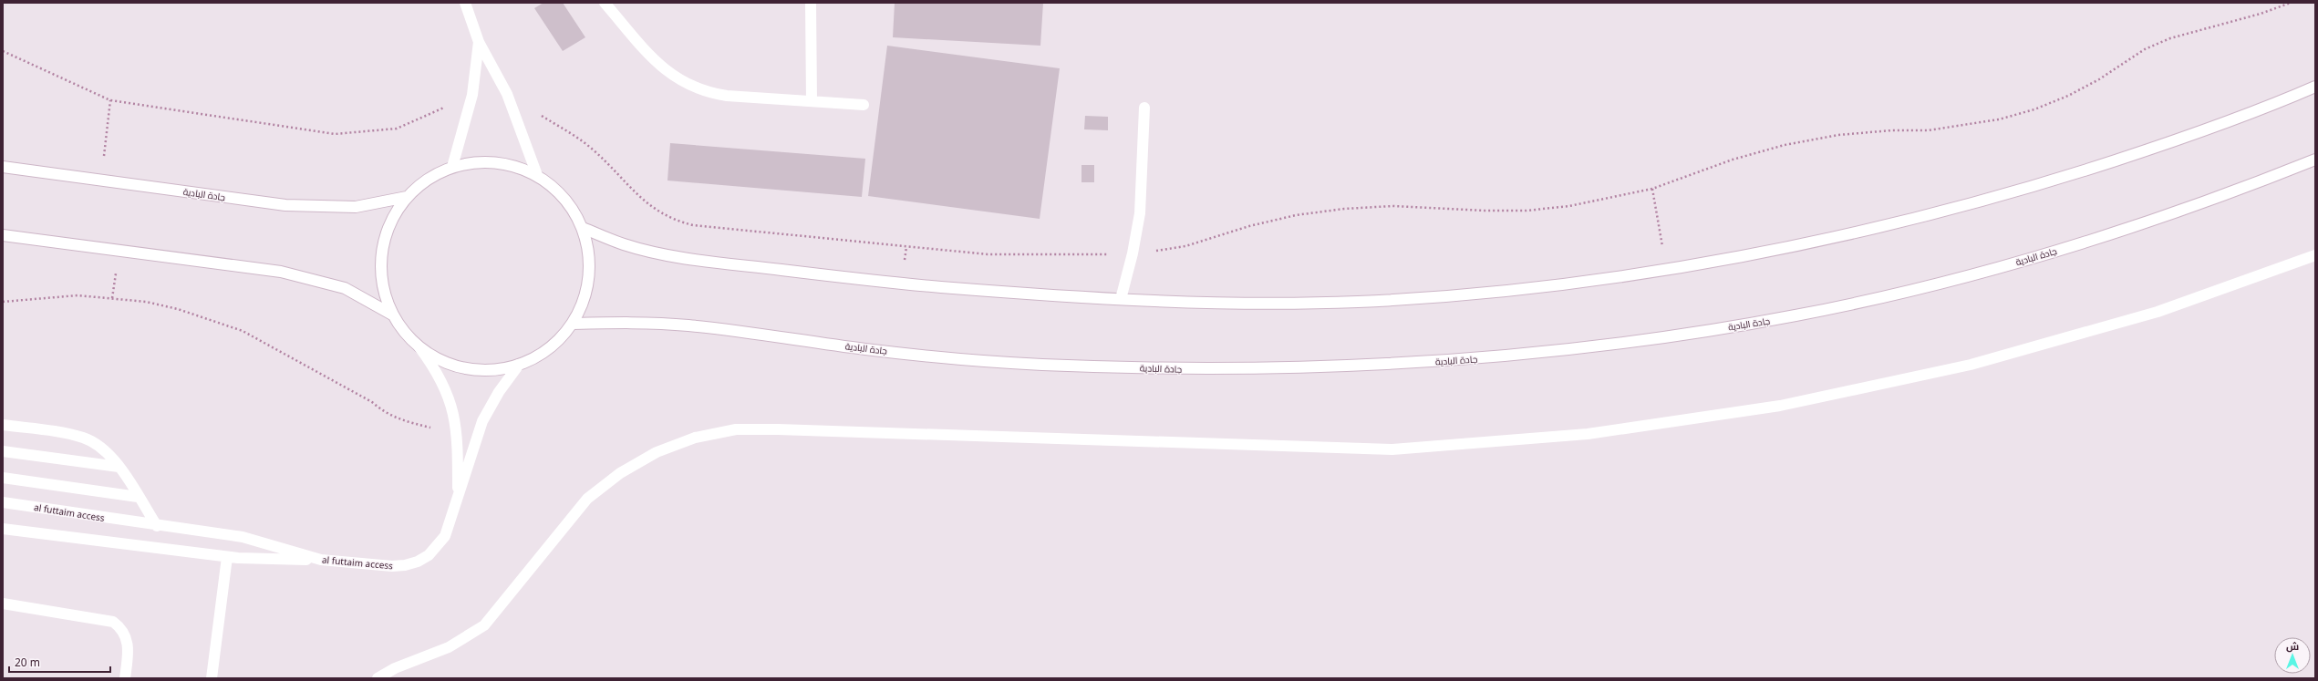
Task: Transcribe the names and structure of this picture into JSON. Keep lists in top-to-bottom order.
{
  "streets": {
    "street": ["جادة البادية", "al futtaim access"]
  },
  "scale_bar": "20 m",
  "north": "top"
}
